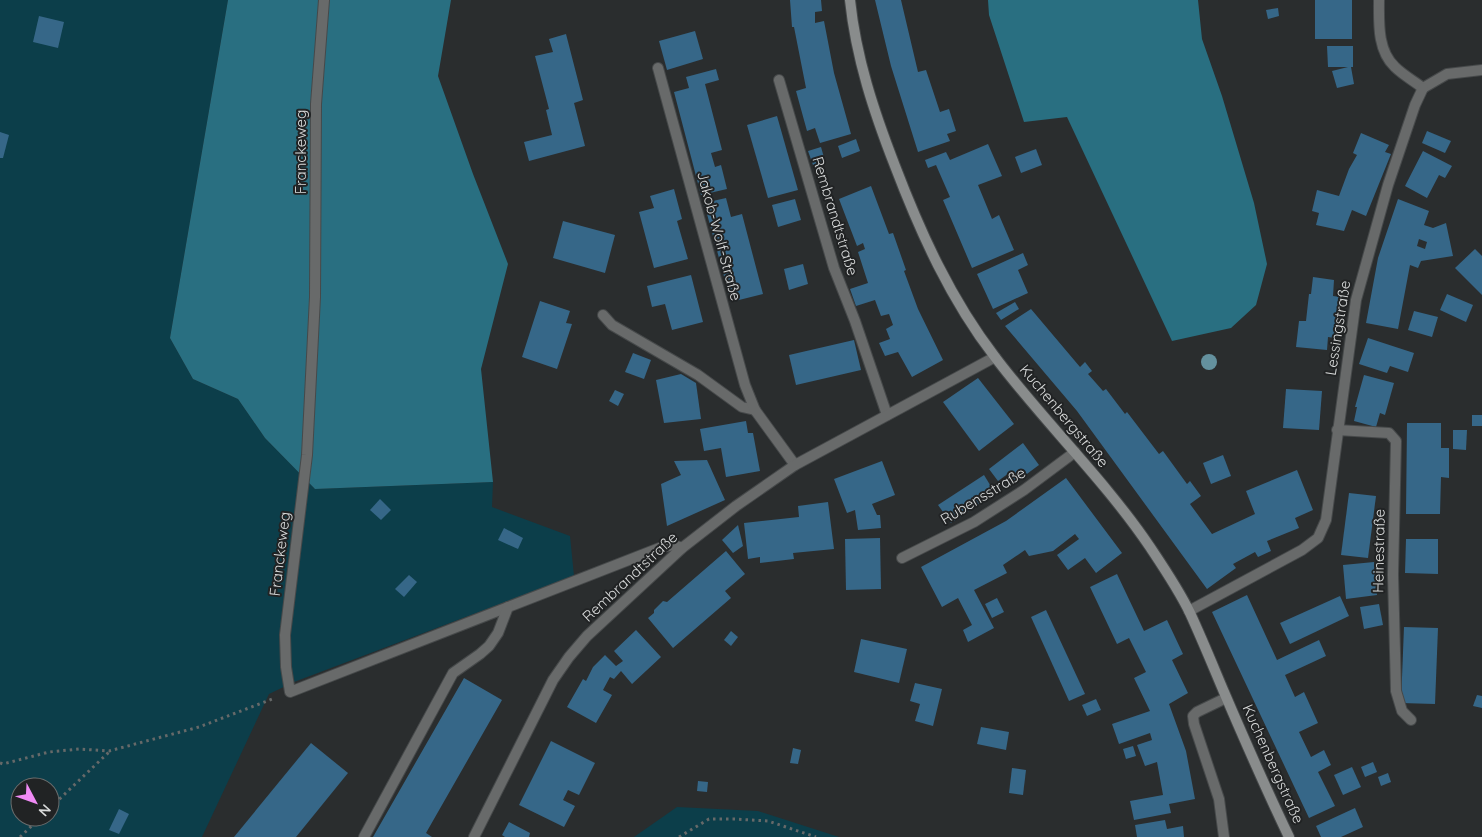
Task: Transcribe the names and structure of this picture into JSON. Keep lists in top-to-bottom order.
{
  "streets": {
    "main road": ["Kuchenbergstraße"],
    "street": [
      "Franckeweg",
      "Rembrandtstraße",
      "Jakob-Wolf-Straße",
      "Lessingstraße",
      "Rubensstraße",
      "Heinestraße"
    ]
  },
  "crossings": [
    ["Rembrandtstraße", "Jakob-Wolf-Straße"],
    ["Rembrandtstraße", "Kuchenbergstraße"],
    ["Lessingstraße", "Kuchenbergstraße"],
    ["Lessingstraße", "Heinestraße"],
    ["Kuchenbergstraße", "Rubensstraße"]
  ],
  "north": "bottom right"
}
